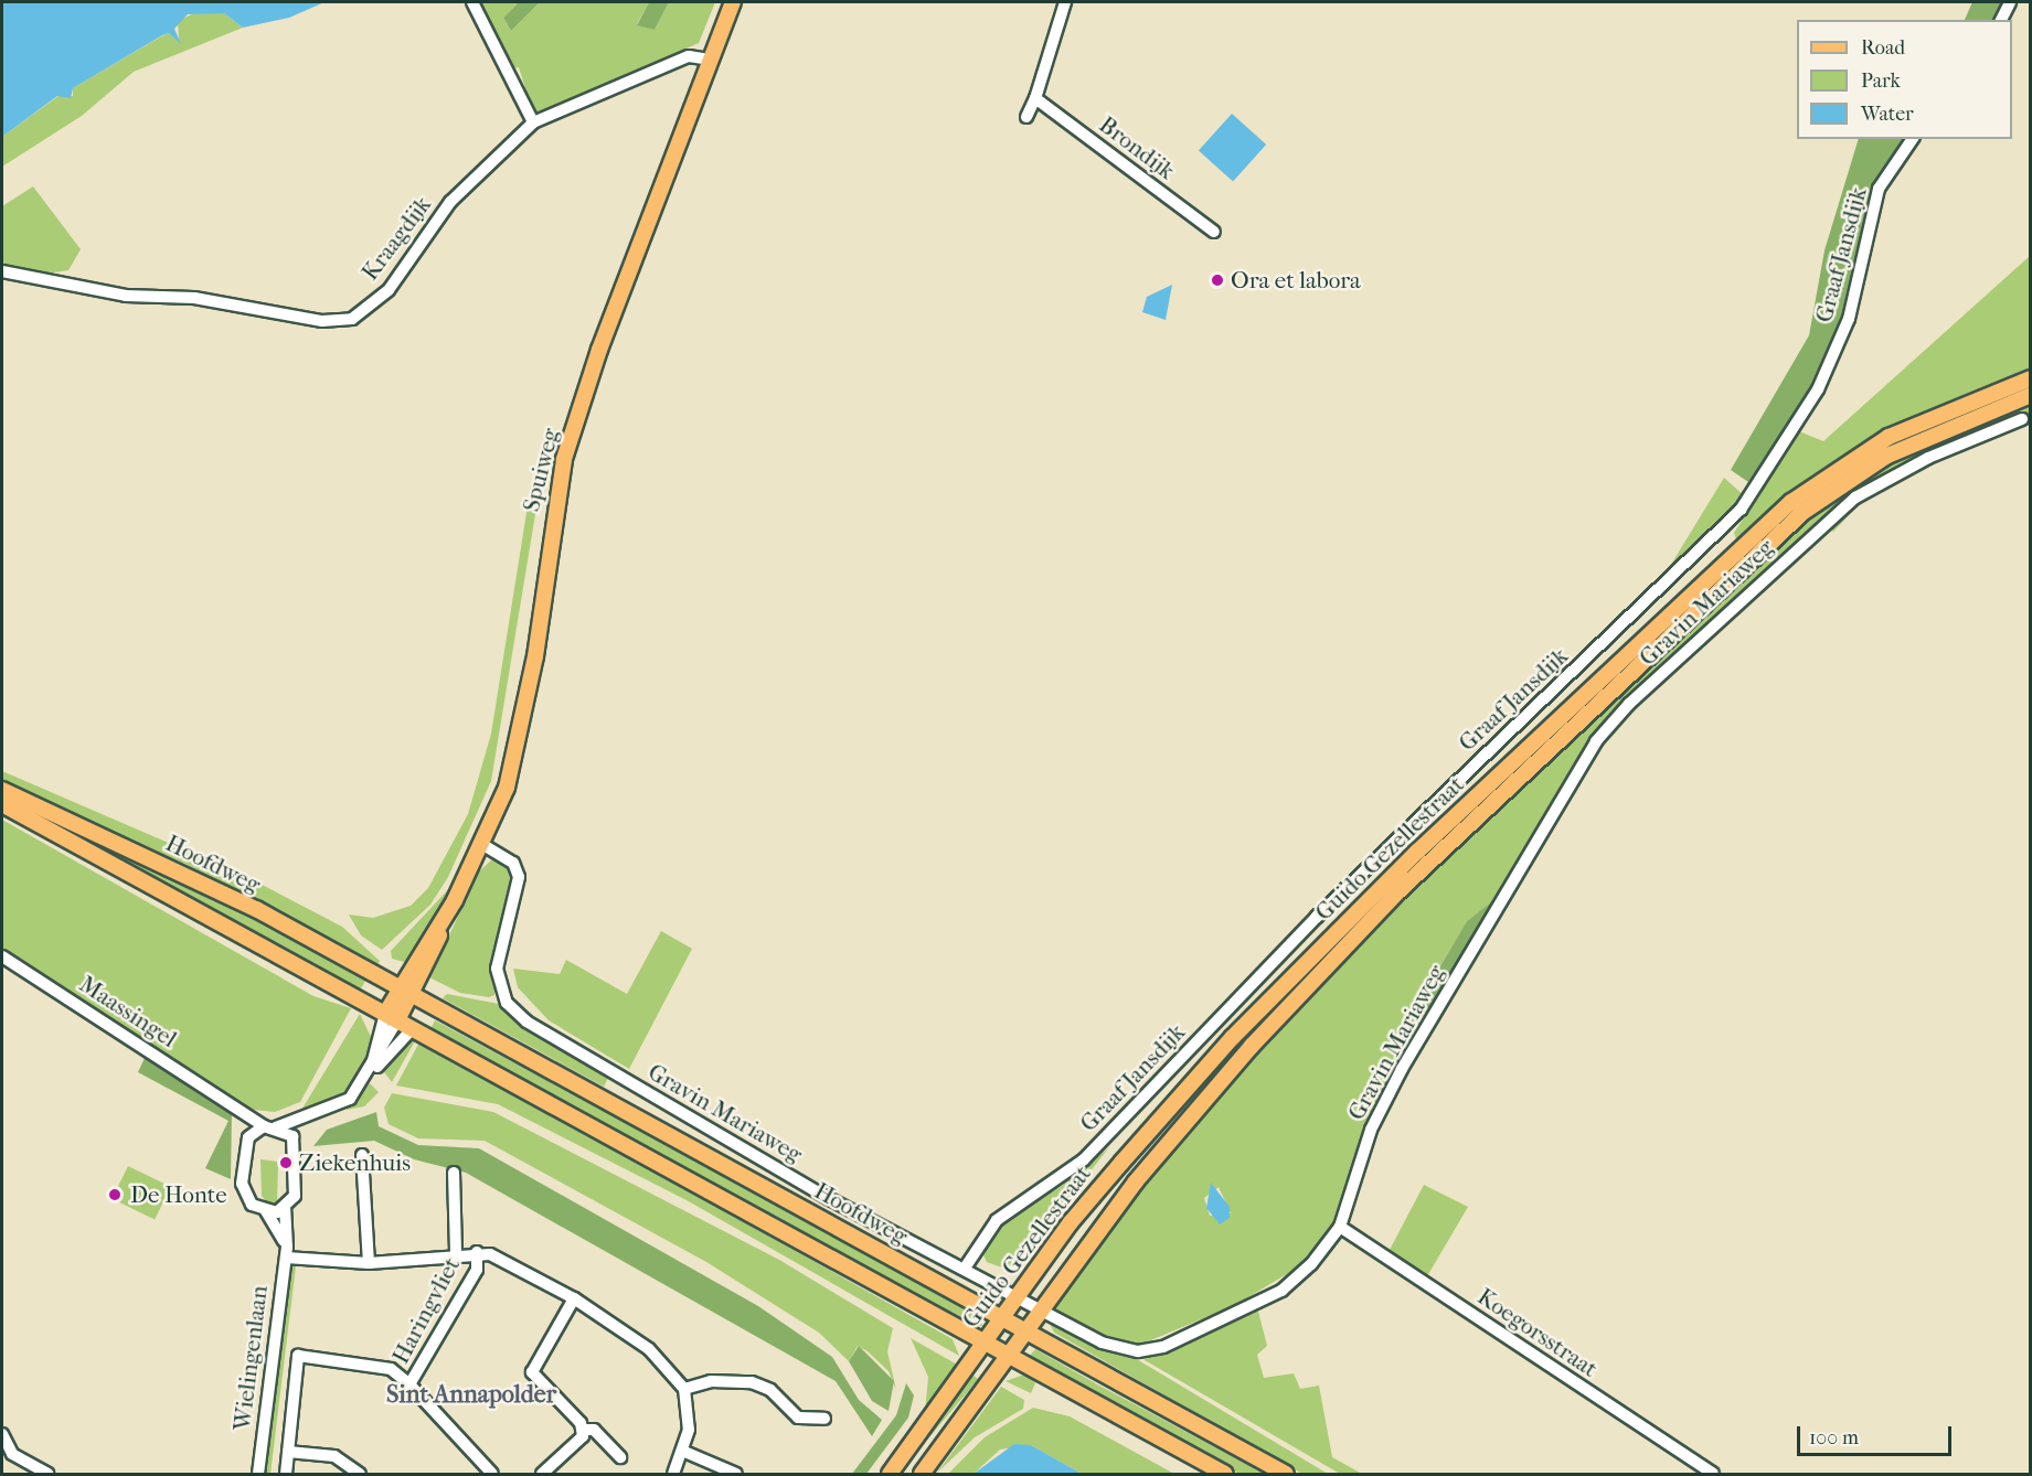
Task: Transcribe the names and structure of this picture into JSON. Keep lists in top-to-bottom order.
{
  "streets": {
    "main road": ["Spuiweg", "Guido Gezellestraat", "Hoofdweg"],
    "street": [
      "Brondijk",
      "Kraagdijk",
      "Graaf Jansdijk",
      "Gravin Mariaweg",
      "Maassingel",
      "Haringvliet",
      "Koegorsstraat",
      "Wielingenlaan"
    ]
  },
  "crossings": [
    ["Kraagdijk", "Spuiweg"],
    ["Graaf Jansdijk", "Gravin Mariaweg"],
    ["Spuiweg", "Gravin Mariaweg"],
    ["Spuiweg", "Hoofdweg"],
    ["Gravin Mariaweg", "Guido Gezellestraat"],
    ["Gravin Mariaweg", "Koegorsstraat"],
    ["Guido Gezellestraat", "Hoofdweg"]
  ],
  "districts": ["Sint Annapolder"],
  "places": ["Ora et labora", "Ziekenhuis", "De Honte"],
  "legend": ["Road", "Park", "Water"],
  "scale_bar": "100 m"
}
